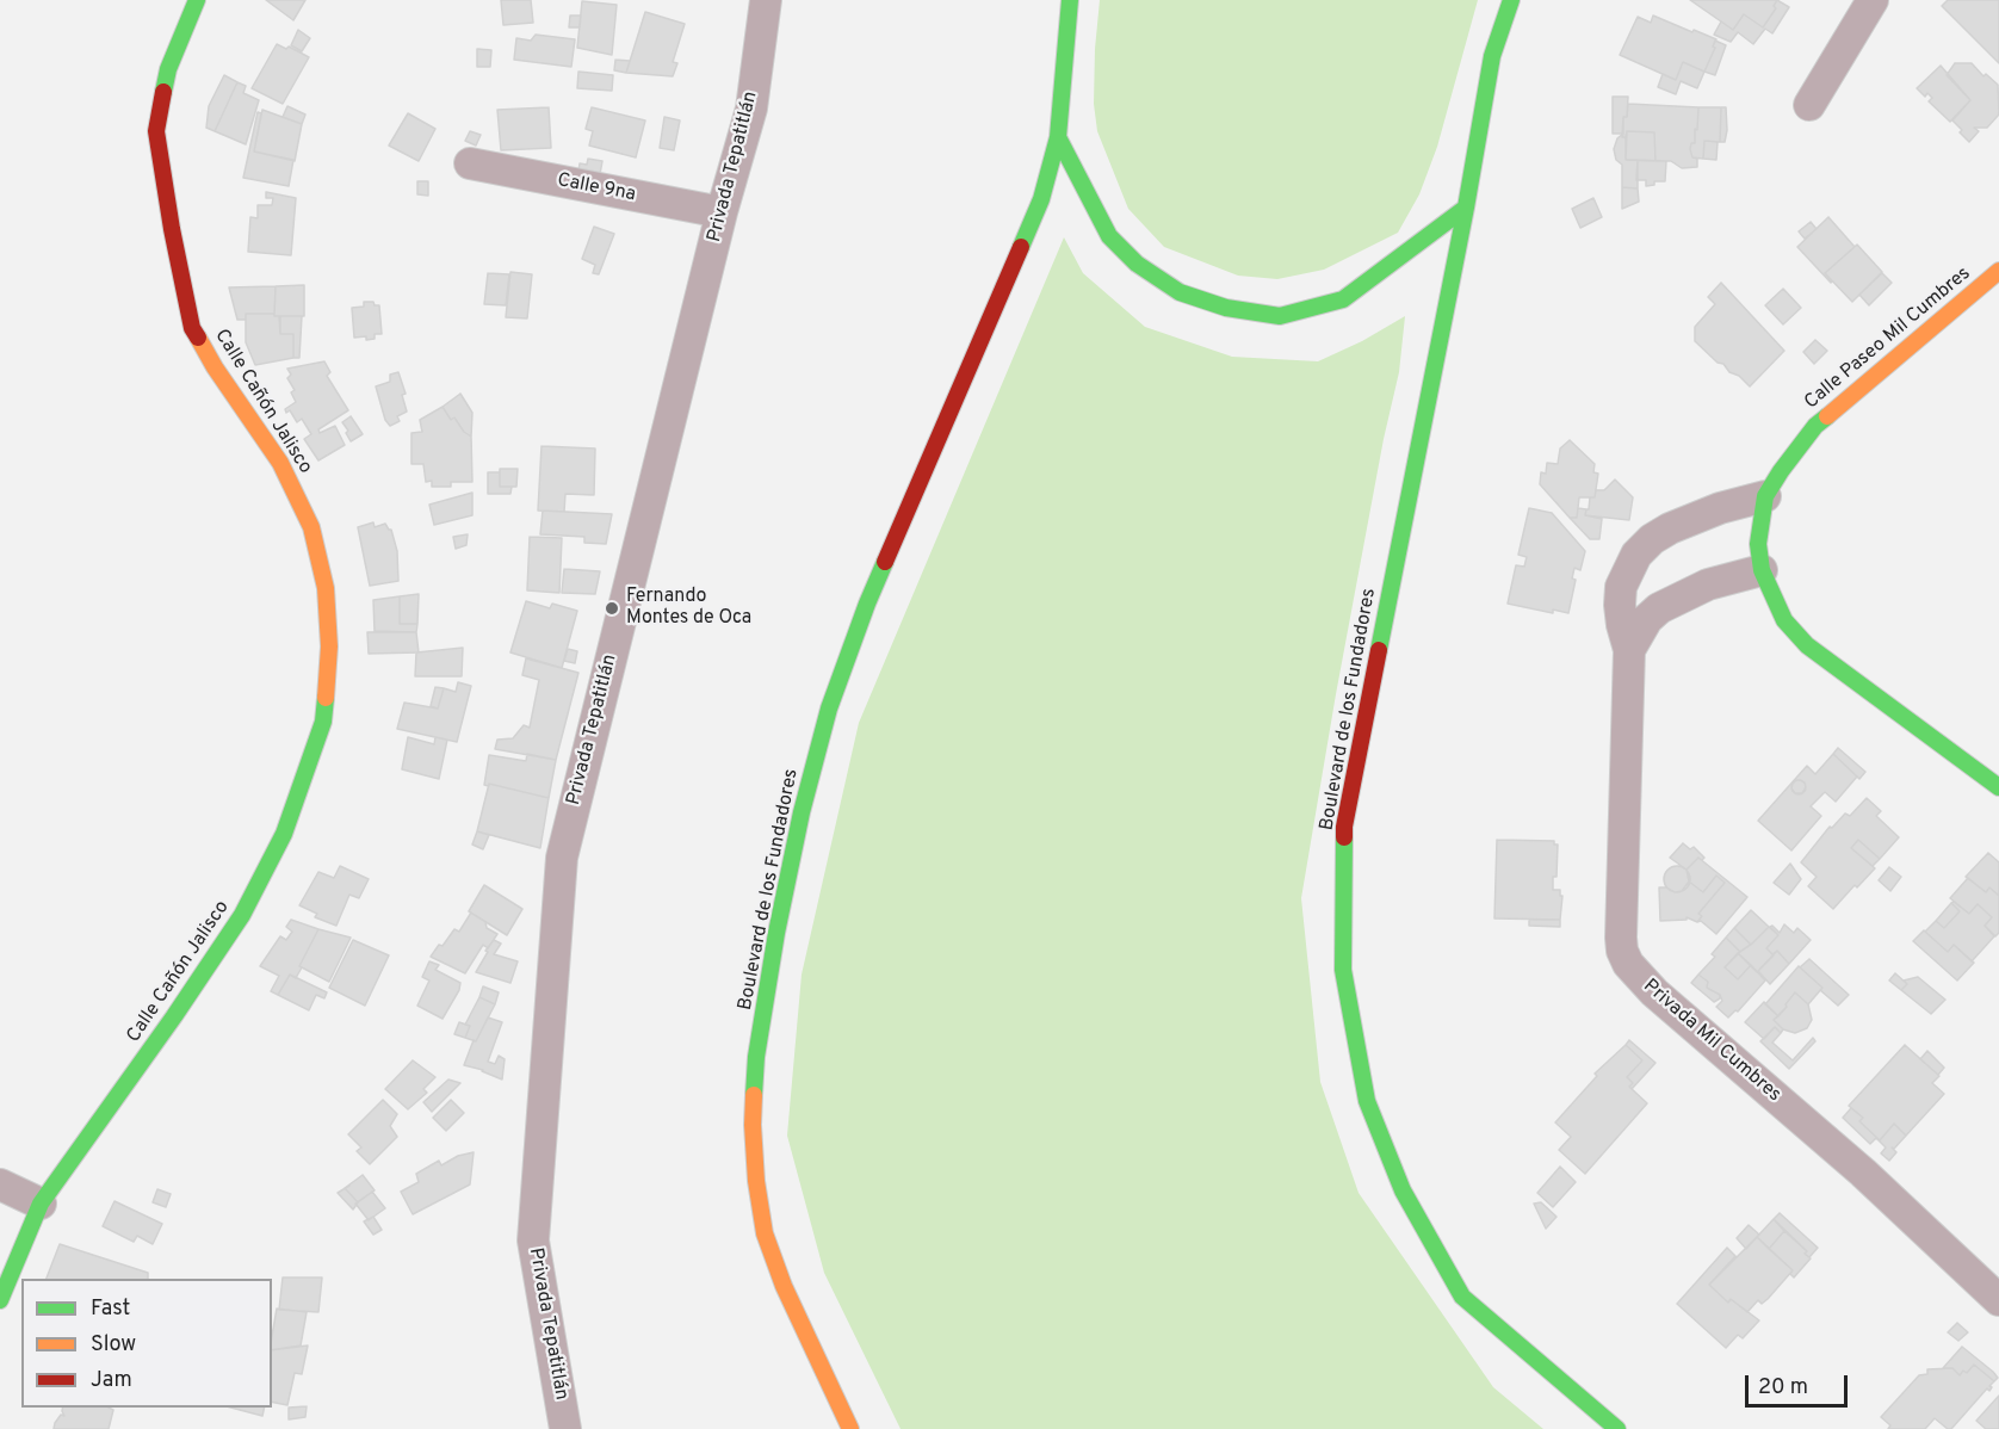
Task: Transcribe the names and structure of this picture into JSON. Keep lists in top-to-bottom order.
{
  "streets": {
    "main road": ["Calle Paseo Mil Cumbres", "Calle Cañón Jalisco", "Boulevard de los Fundadores"],
    "street": ["Privada Tepatitlán", "Calle 9na", "Privada Mil Cumbres"]
  },
  "crossings": [
    ["Privada Tepatitlán", "Calle 9na"],
    ["Calle Paseo Mil Cumbres", "Privada Mil Cumbres"]
  ],
  "places": ["Fernando Montes de Oca"],
  "legend": ["Fast", "Slow", "Jam"],
  "scale_bar": "20 m"
}
